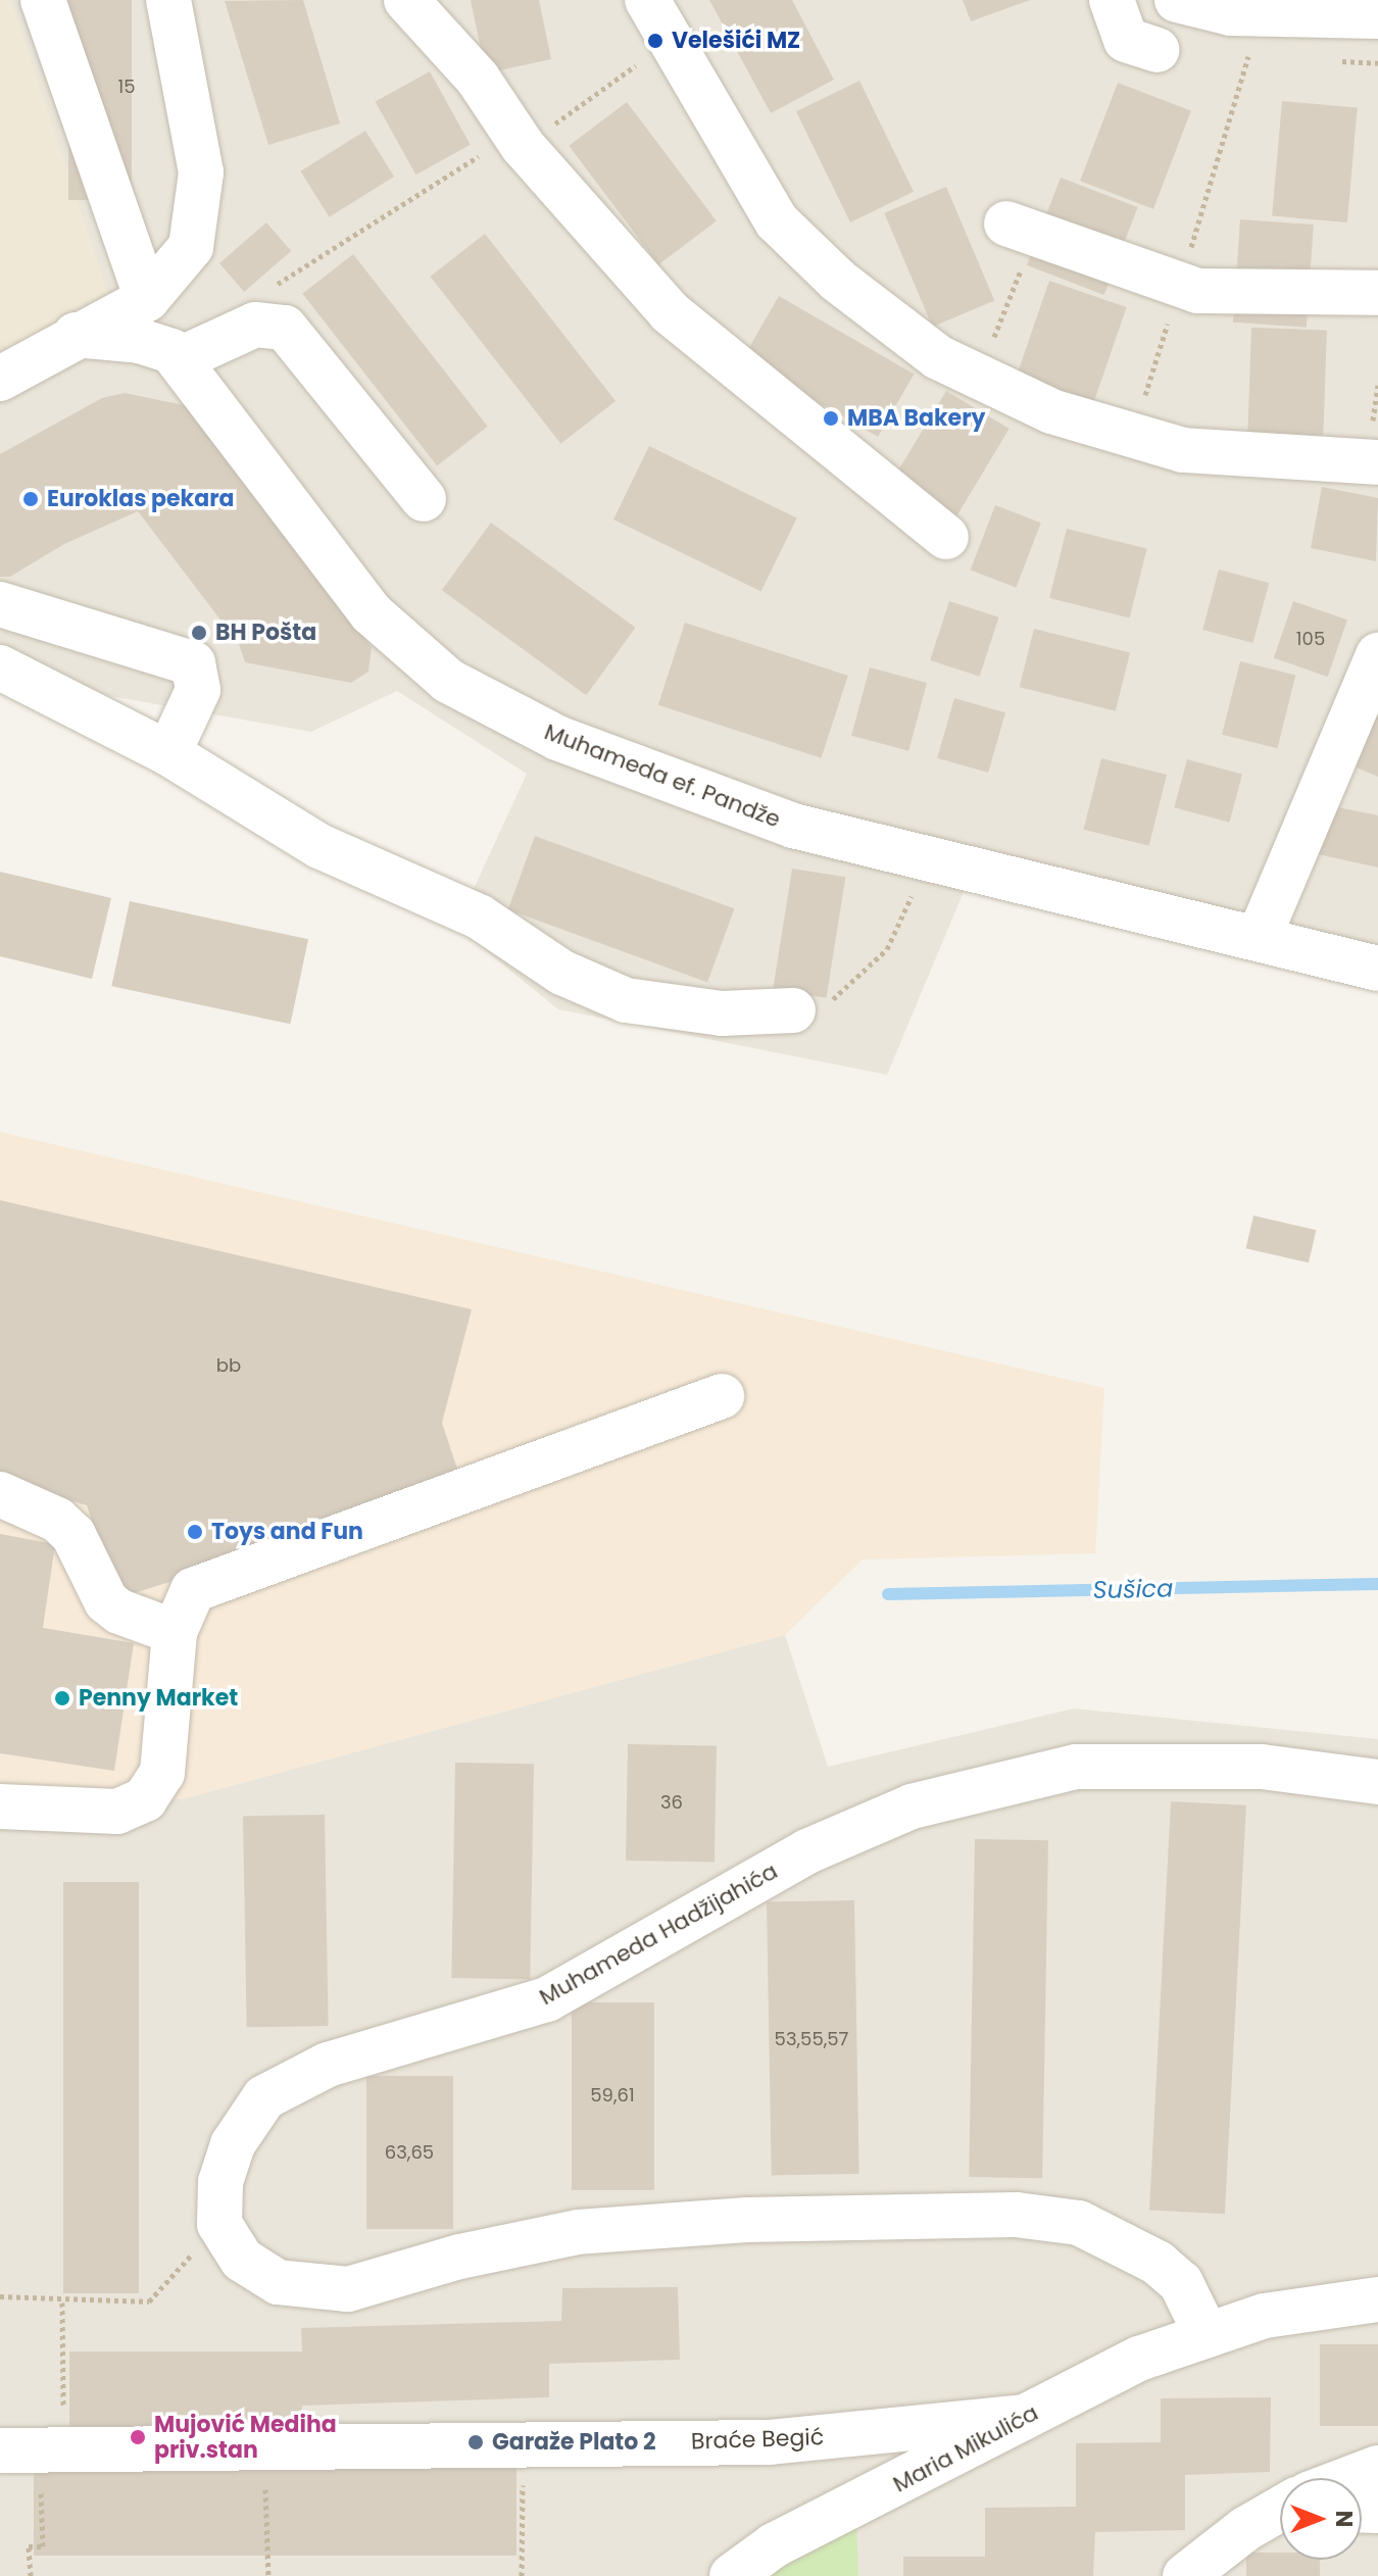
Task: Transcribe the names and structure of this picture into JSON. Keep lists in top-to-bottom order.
{
  "streets": {
    "street": [
      "Muhameda ef. Pandže",
      "Muhameda Hadžijahića",
      "Braće Begić",
      "Maria Mikulića"
    ]
  },
  "crossings": [
    ["Braće Begić", "Maria Mikulića"]
  ],
  "water": ["Sušica"],
  "places": [
    "Velešići MZ",
    "MBA Bakery",
    "Euroklas pekara",
    "BH Pošta",
    "Toys and Fun",
    "Penny Market",
    "Mujović Mediha priv.stan",
    "Garaže Plato 2"
  ],
  "house_numbers": [
    "15",
    "105",
    "bb",
    "36",
    "53,55,57",
    "59,61",
    "63,65"
  ],
  "north": "right"
}
